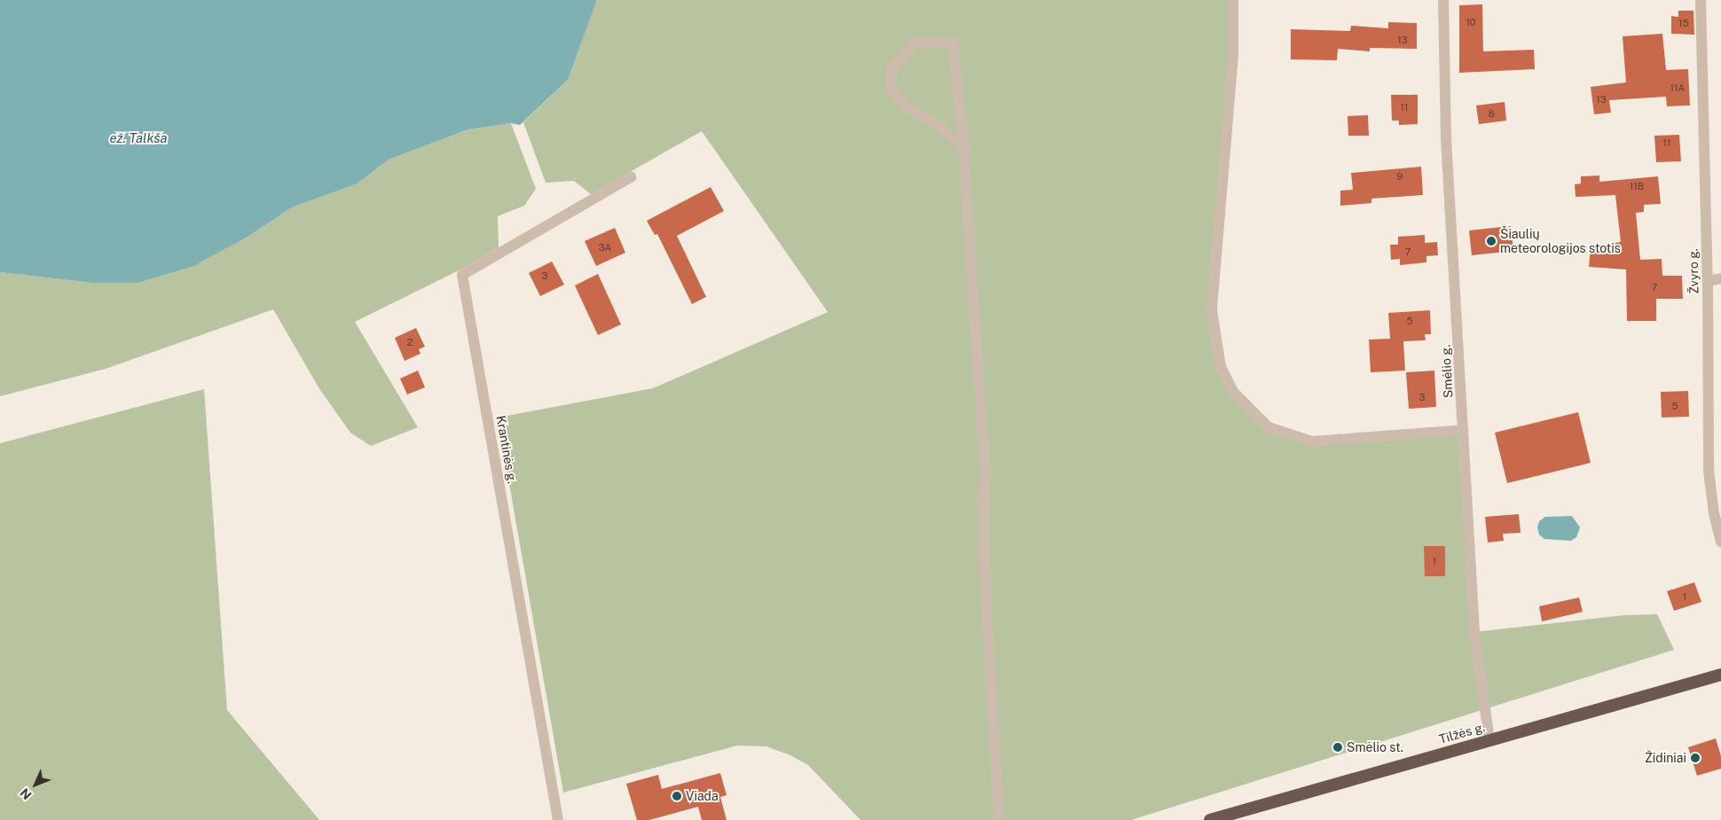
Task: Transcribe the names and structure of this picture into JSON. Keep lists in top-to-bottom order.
{
  "streets": {
    "highway": ["Tilžės g."],
    "street": ["Žvyro g.", "Smėlio g.", "Krantinės g."]
  },
  "crossings": [
    ["Smėlio g.", "Tilžės g."]
  ],
  "water": ["ež. Talkša"],
  "places": [
    "Šiaulių meteorologijos stotis",
    "Smėlio st.",
    "Židiniai",
    "Viada"
  ],
  "house_numbers": [
    "10",
    "15",
    "13",
    "11A",
    "13",
    "11",
    "8",
    "11",
    "9",
    "11B",
    "3A",
    "7",
    "3",
    "7",
    "5",
    "2",
    "3",
    "5",
    "1",
    "1"
  ],
  "north": "bottom left"
}
